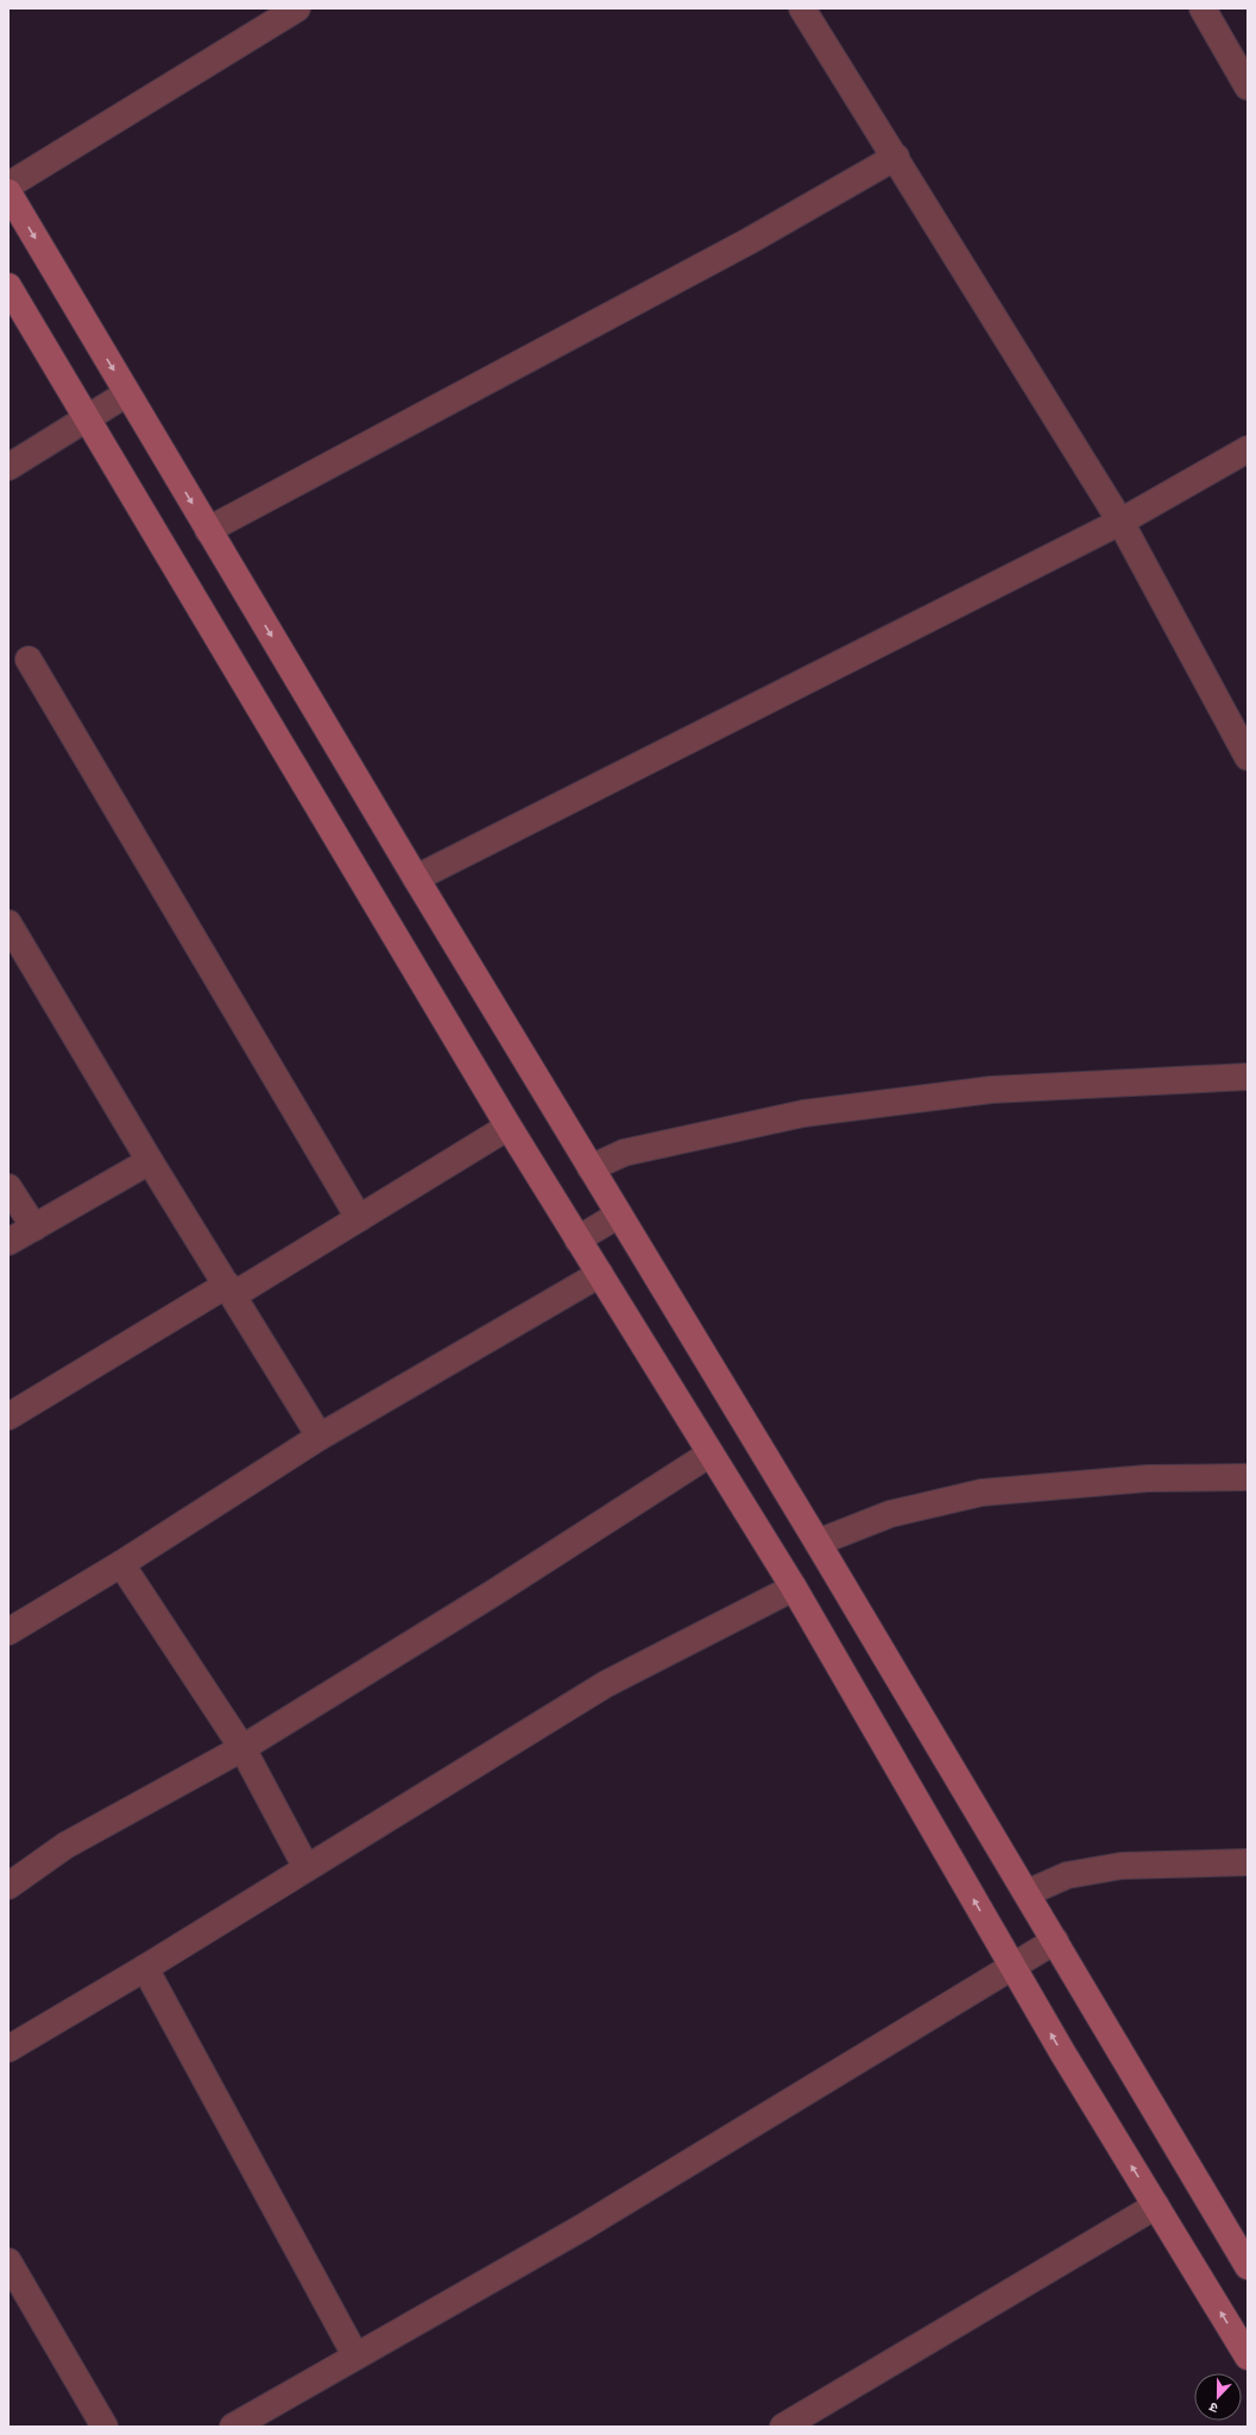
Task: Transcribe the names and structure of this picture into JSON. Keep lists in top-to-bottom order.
{
  "north": "bottom"
}
